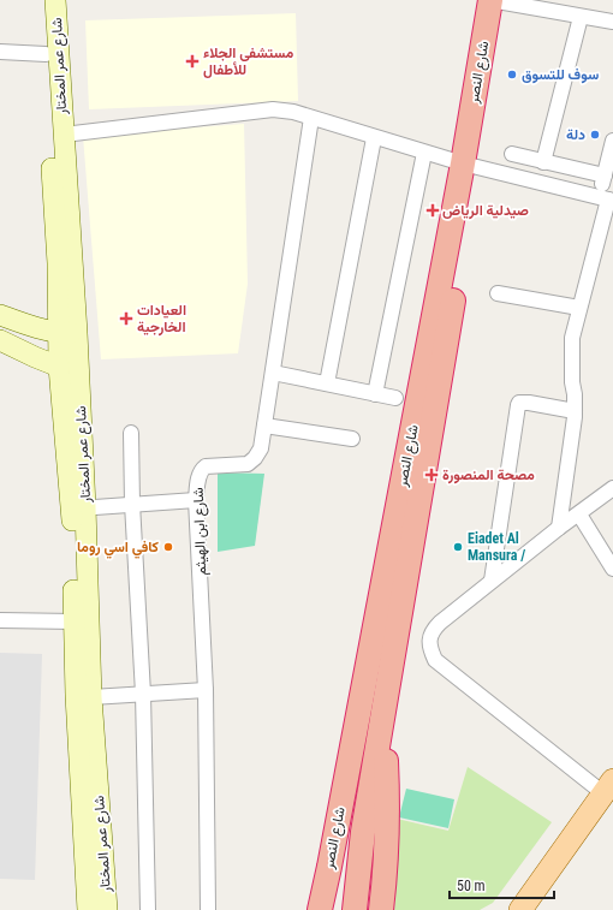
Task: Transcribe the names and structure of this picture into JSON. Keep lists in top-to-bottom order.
{
  "streets": {
    "highway": ["شارع النصر"],
    "main road": ["شارع عمر المختار"],
    "street": ["شارع ابن الهيثم"]
  },
  "places": {
    "health": [
      "مستشفى الجلاء للأطفال",
      "صيدلية الرياض",
      "العيادات الخارجية",
      "مصحة المنصورة"
    ],
    "other": [
      "سوف للتسوق",
      "دلة",
      "كافي اسي روما",
      "Eiadet Al Mansura /"
    ]
  },
  "scale_bar": "50 m"
}
